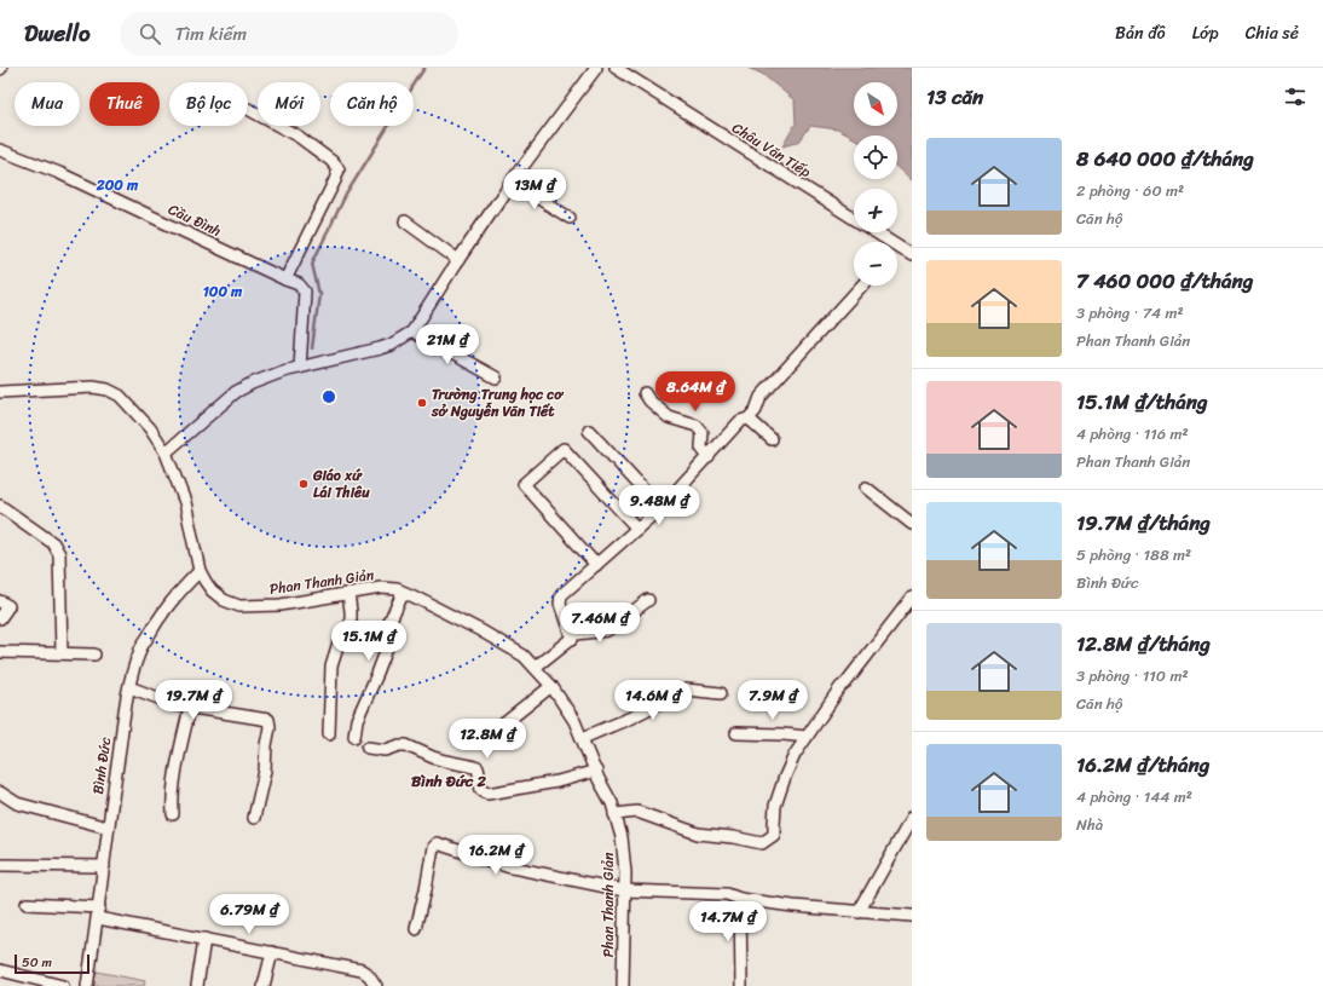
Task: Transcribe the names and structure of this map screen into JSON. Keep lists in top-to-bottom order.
{
  "streets": {
    "street": [
      "Châu Văn Tiếp",
      "Cầu Đình",
      "Phan Thanh Giản",
      "Bình Đức"
    ]
  },
  "crossings": [
    ["Phan Thanh Giản", "Bình Đức"]
  ],
  "districts": ["Bình Đức 2"],
  "places": ["Trường Trung học cơ sở Nguyễn Văn Tiết", "Giáo xứ Lái Thiêu"],
  "scale_bar": "50 m",
  "north": "bottom right",
  "page": {
    "header": "Dwello",
    "search": "Tìm kiếm",
    "nav": ["Bản đồ", "Lớp", "Chia sẻ"],
    "heading": "13 căn",
    "map_buttons": ["+", "−"],
    "chip": [
      "Mua",
      "Thuê",
      "Bộ lọc",
      "Mới",
      "Căn hộ"
    ],
    "list": [
      {
        "name": "8 640 000 ₫/tháng",
        "note": "2 phòng · 60 m² · Căn hộ"
      },
      {
        "name": "7 460 000 ₫/tháng",
        "note": "3 phòng · 74 m² · Phan Thanh Giản"
      },
      {
        "name": "15.1M ₫/tháng",
        "note": "4 phòng · 116 m² · Phan Thanh Giản"
      },
      {
        "name": "19.7M ₫/tháng",
        "note": "5 phòng · 188 m² · Bình Đức"
      },
      {
        "name": "12.8M ₫/tháng",
        "note": "3 phòng · 110 m² · Căn hộ"
      },
      {
        "name": "16.2M ₫/tháng",
        "note": "4 phòng · 144 m² · Nhà"
      }
    ],
    "price": [
      "13M ₫",
      "21M ₫",
      "8.64M ₫",
      "9.48M ₫",
      "7.46M ₫",
      "15.1M ₫",
      "19.7M ₫",
      "14.6M ₫",
      "7.9M ₫",
      "12.8M ₫",
      "16.2M ₫",
      "6.79M ₫",
      "14.7M ₫"
    ],
    "scale": "50 m"
  },
  "rings": ["200 m", "100 m"]
}
